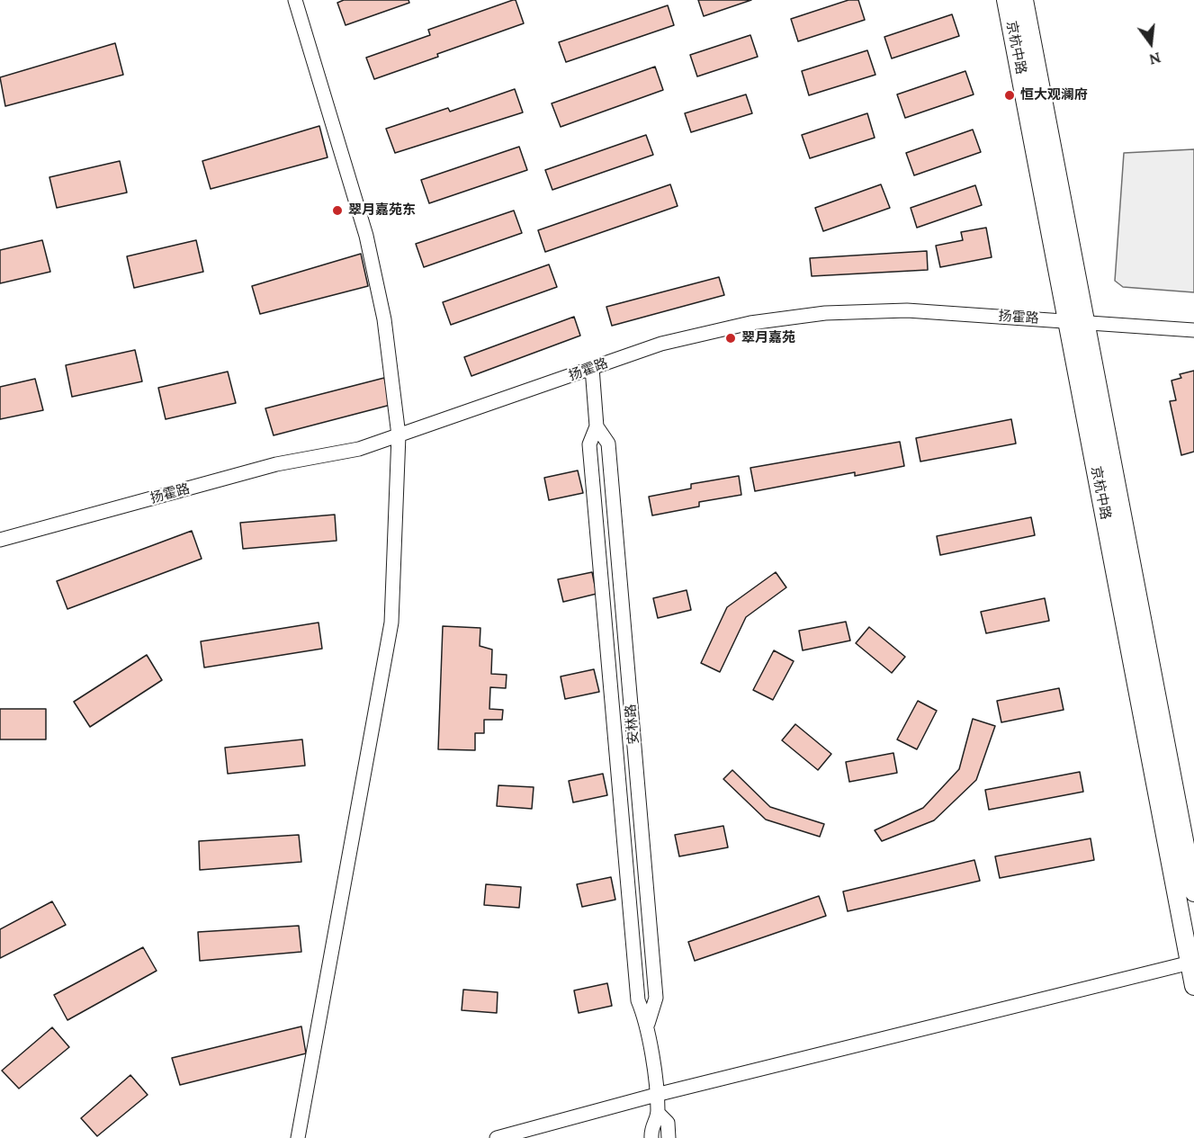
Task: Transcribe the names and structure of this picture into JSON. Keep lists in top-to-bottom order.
{
  "streets": {
    "main road": ["京杭中路"],
    "street": ["扬霍路", "安林路"]
  },
  "crossings": [
    ["京杭中路", "扬霍路"],
    ["扬霍路", "安林路"]
  ],
  "places": ["恒大观澜府", "翠月嘉苑东", "翠月嘉苑"],
  "north": "bottom"
}
